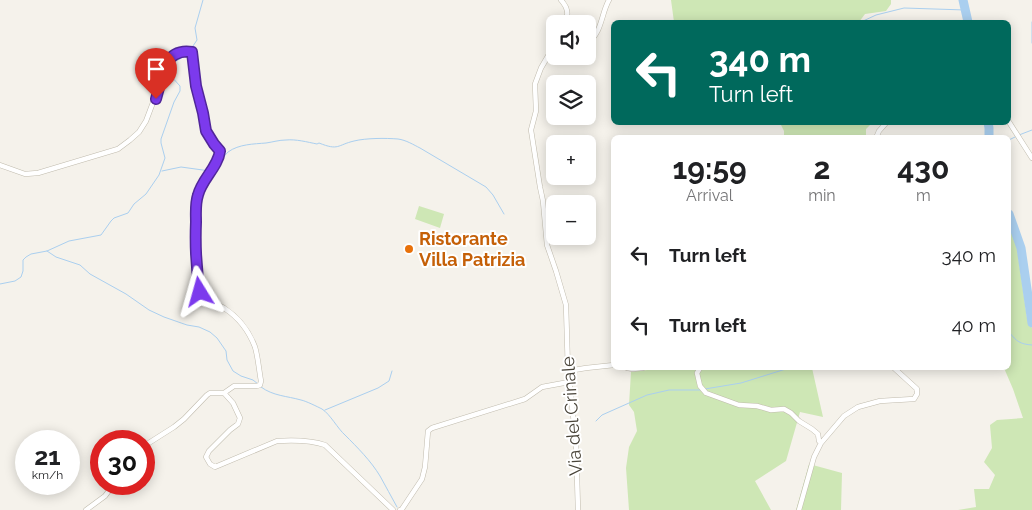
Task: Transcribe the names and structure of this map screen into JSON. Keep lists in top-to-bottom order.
{
  "streets": {
    "street": ["Via del Crinale"]
  },
  "places": ["Ristorante Villa Patrizia"],
  "page": {
    "map_buttons": ["+", "−"],
    "turn": ["340 m", "Turn left"],
    "eta": [
      "19:59",
      "Arrival",
      "2",
      "min",
      "430",
      "m"
    ],
    "list": [
      {
        "name": "Turn left",
        "value": "340 m"
      },
      {
        "name": "Turn left",
        "value": "40 m"
      }
    ],
    "speed": "21 km/h",
    "limit": "30"
  }
}
